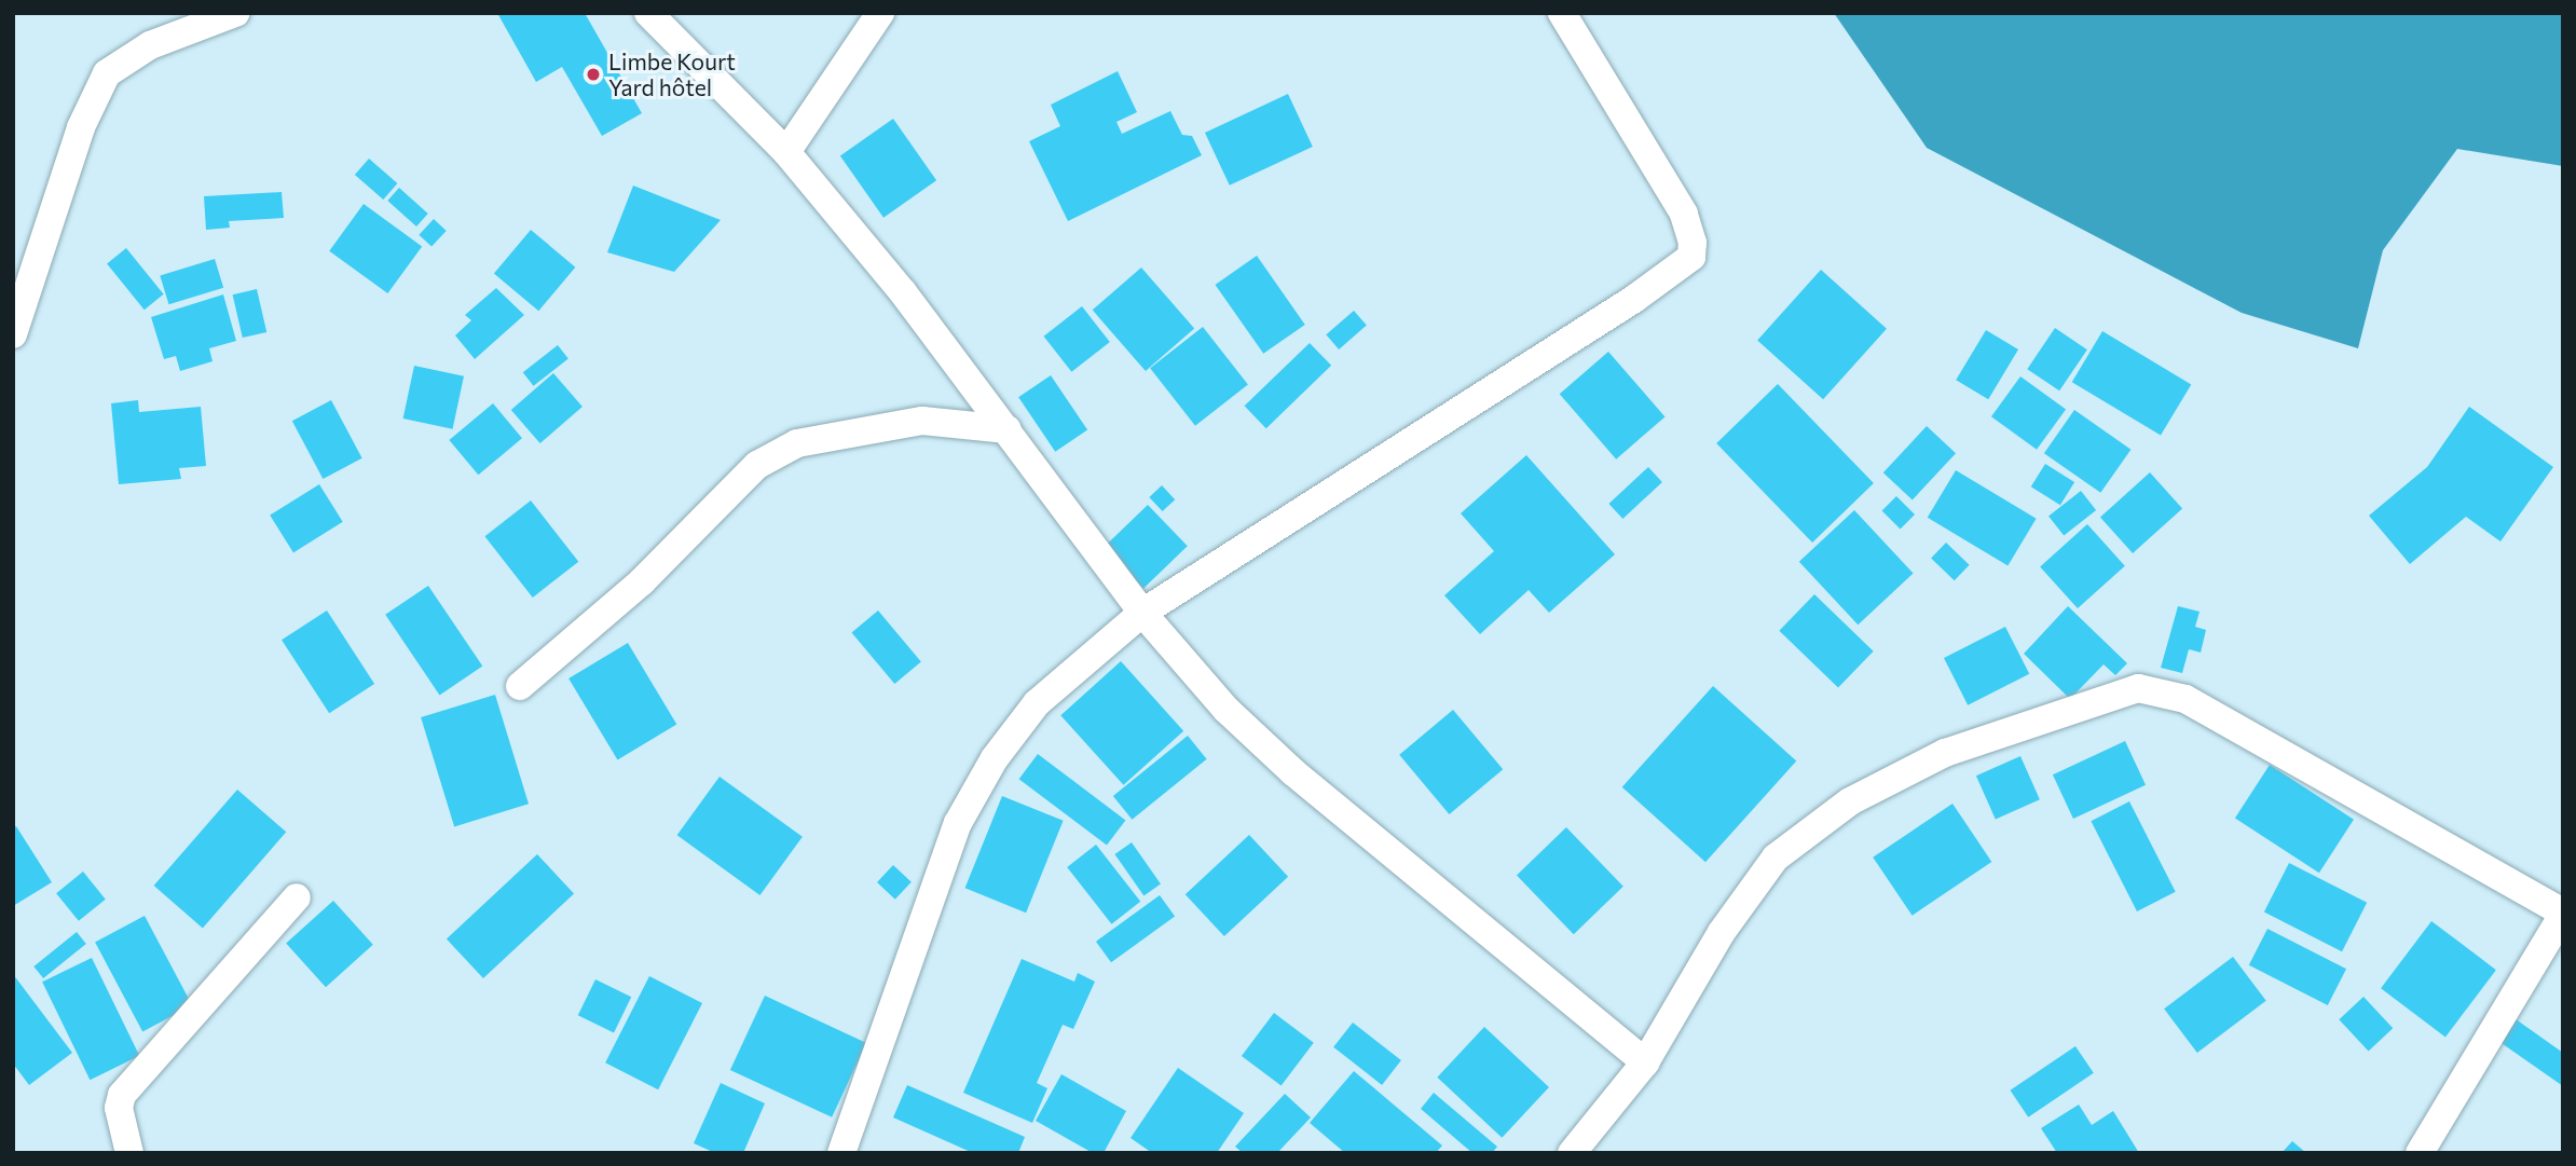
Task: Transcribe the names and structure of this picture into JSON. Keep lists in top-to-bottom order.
{
  "places": ["Limbe Kourt Yard hôtel"]
}
